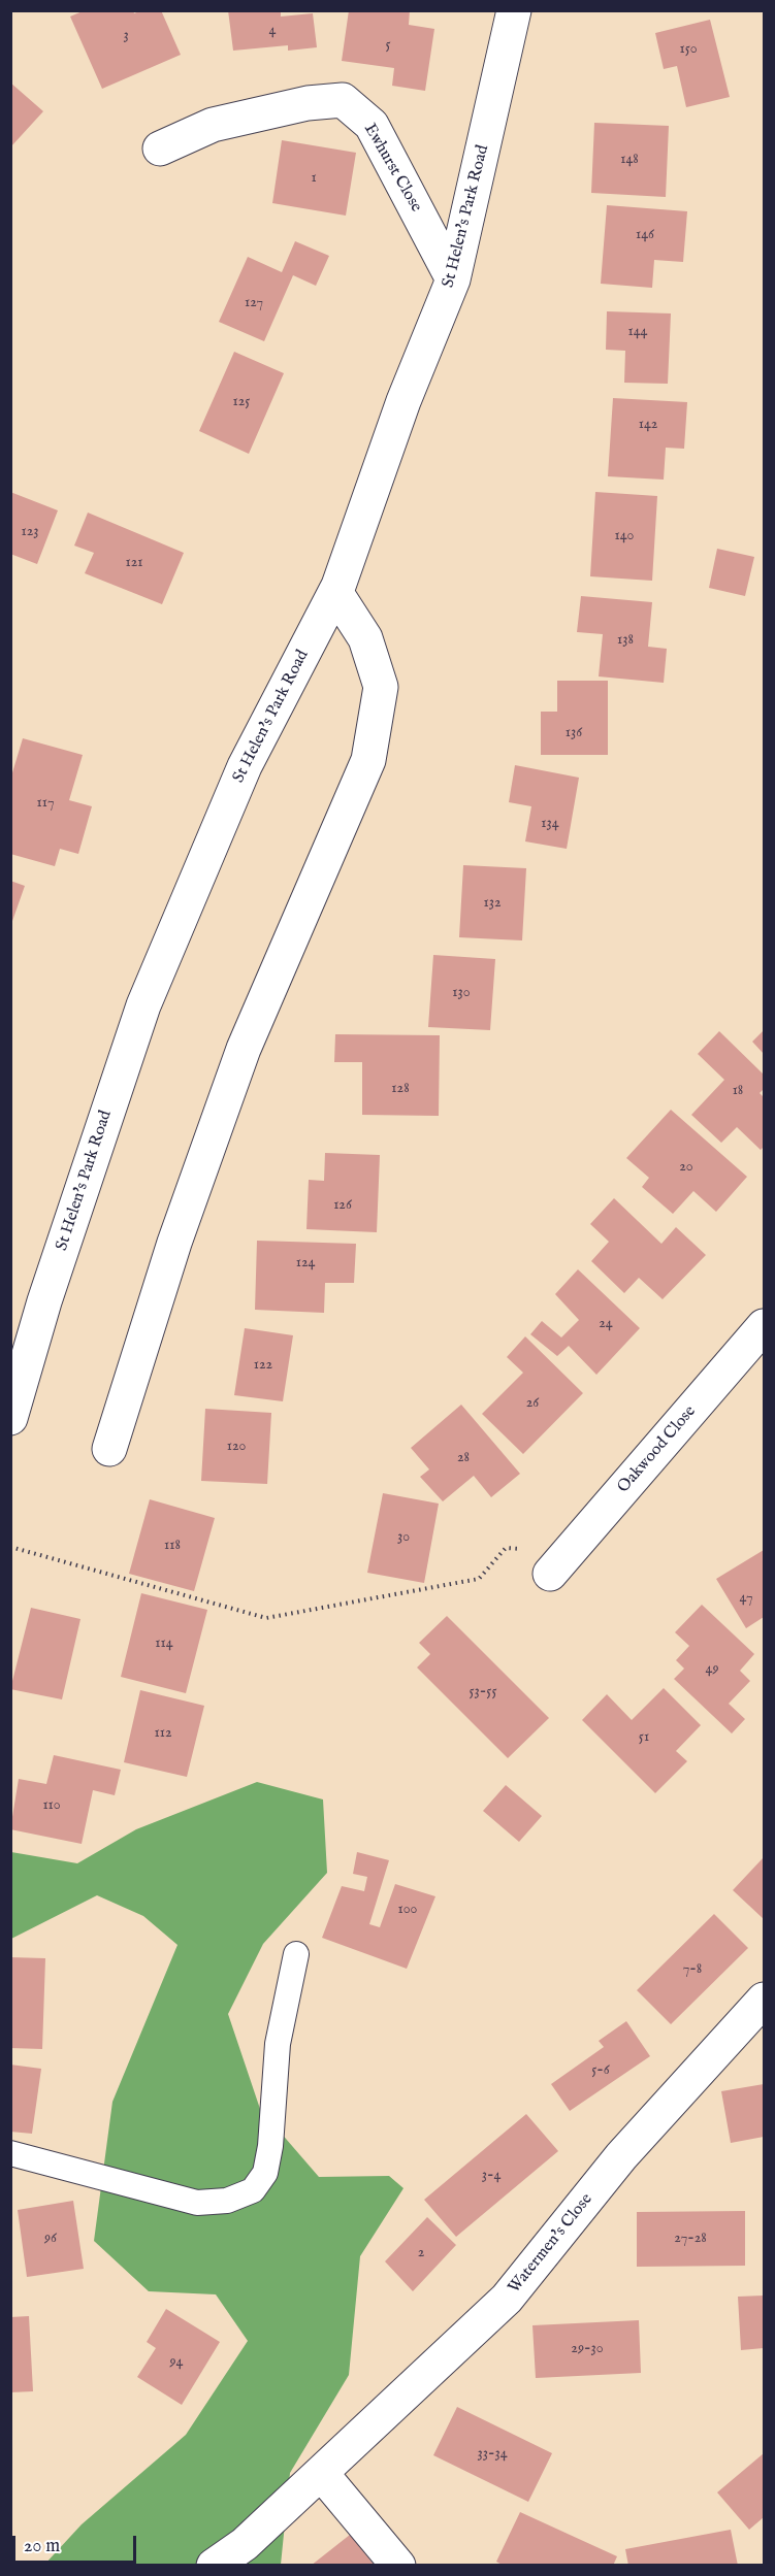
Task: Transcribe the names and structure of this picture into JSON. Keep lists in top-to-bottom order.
{
  "streets": {
    "street": [
      "Ewhurst Close",
      "St Helen's Park Road",
      "Oakwood Close",
      "Watermen's Close"
    ]
  },
  "crossings": [
    ["Ewhurst Close", "St Helen's Park Road"]
  ],
  "house_numbers": [
    "4",
    "3",
    "5",
    "150",
    "148",
    "1",
    "146",
    "127",
    "144",
    "125",
    "142",
    "123",
    "140",
    "121",
    "138",
    "136",
    "117",
    "134",
    "132",
    "130",
    "128",
    "18",
    "20",
    "126",
    "124",
    "24",
    "122",
    "26",
    "120",
    "28",
    "30",
    "118",
    "47",
    "114",
    "49",
    "53-55",
    "112",
    "51",
    "110",
    "100",
    "7-8",
    "5-6",
    "3-4",
    "96",
    "27-28",
    "2",
    "29-30",
    "94",
    "33-34"
  ],
  "scale_bar": "20 m"
}
